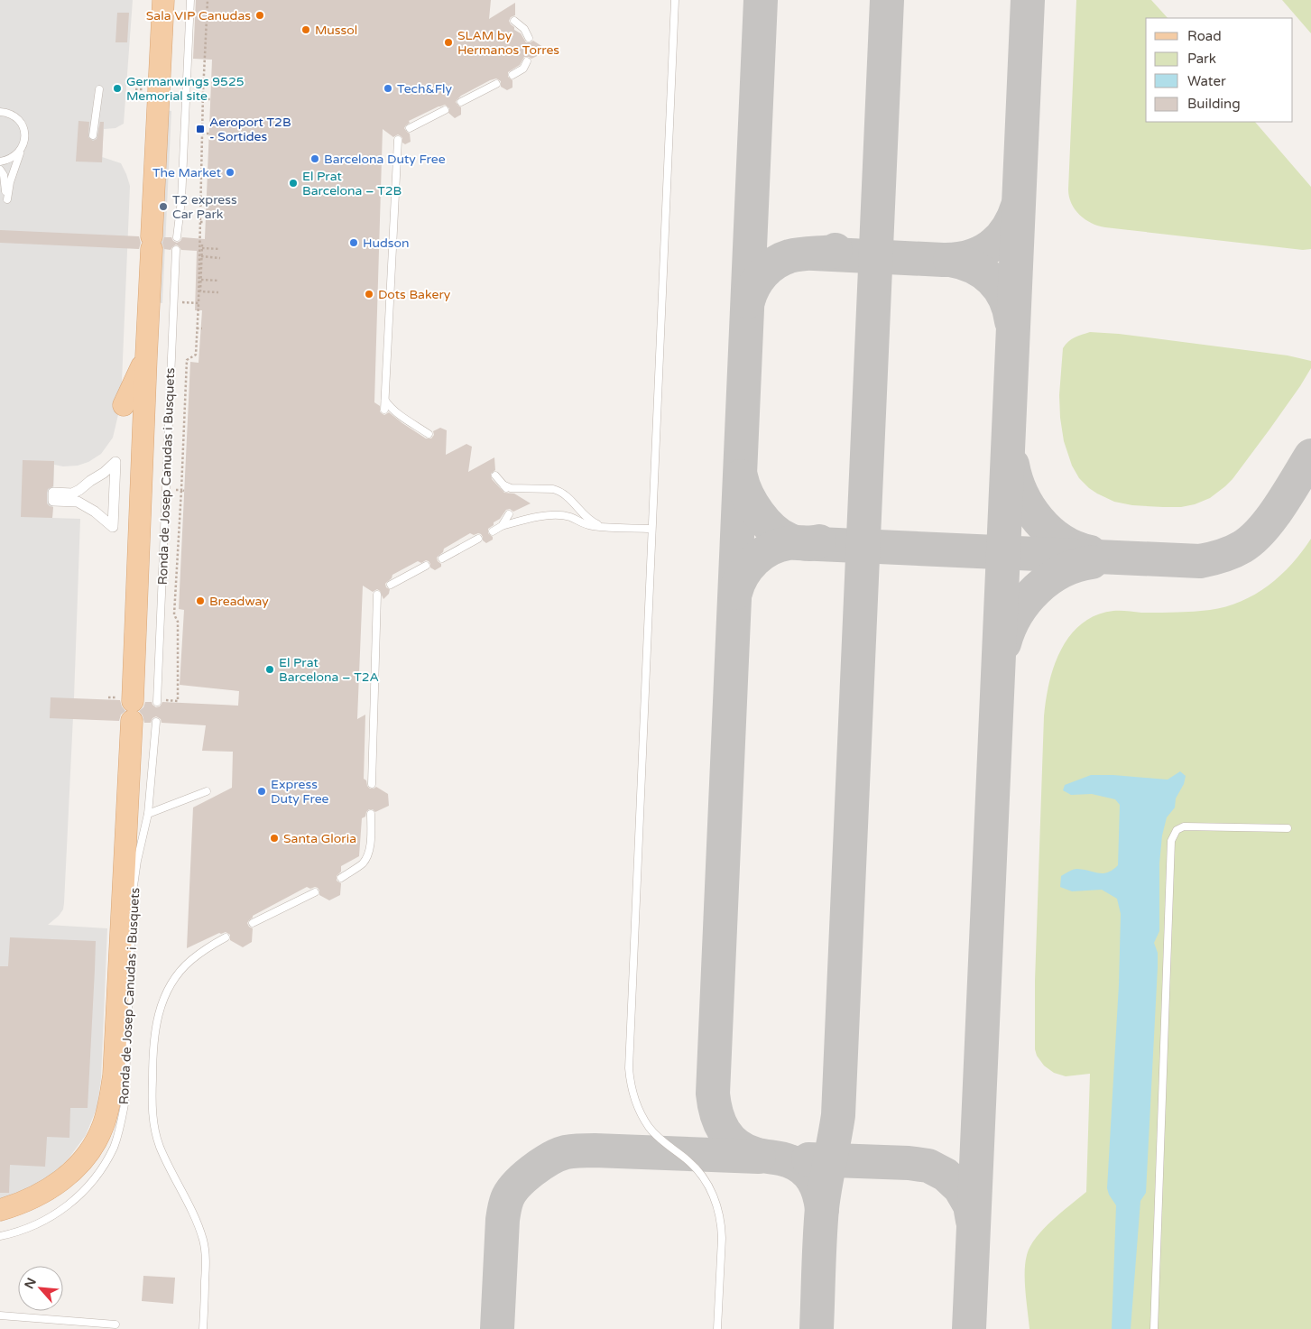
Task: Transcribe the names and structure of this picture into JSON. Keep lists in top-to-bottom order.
{
  "streets": {
    "main road": ["Ronda de Josep Canudas i Busquets"]
  },
  "places": {
    "other": [
      "Sala VIP Canudas",
      "Mussol",
      "SLAM by Hermanos Torres",
      "Germanwings 9525 Memorial site",
      "Tech&Fly",
      "Barcelona Duty Free",
      "The Market",
      "El Prat Barcelona – T2B",
      "T2 express Car Park",
      "Hudson",
      "Dots Bakery",
      "Breadway",
      "El Prat Barcelona – T2A",
      "Express Duty Free",
      "Santa Gloria"
    ],
    "transit": ["Aeroport T2B - Sortides"]
  },
  "legend": [
    "Road",
    "Park",
    "Water",
    "Building"
  ],
  "north": "top left"
}
